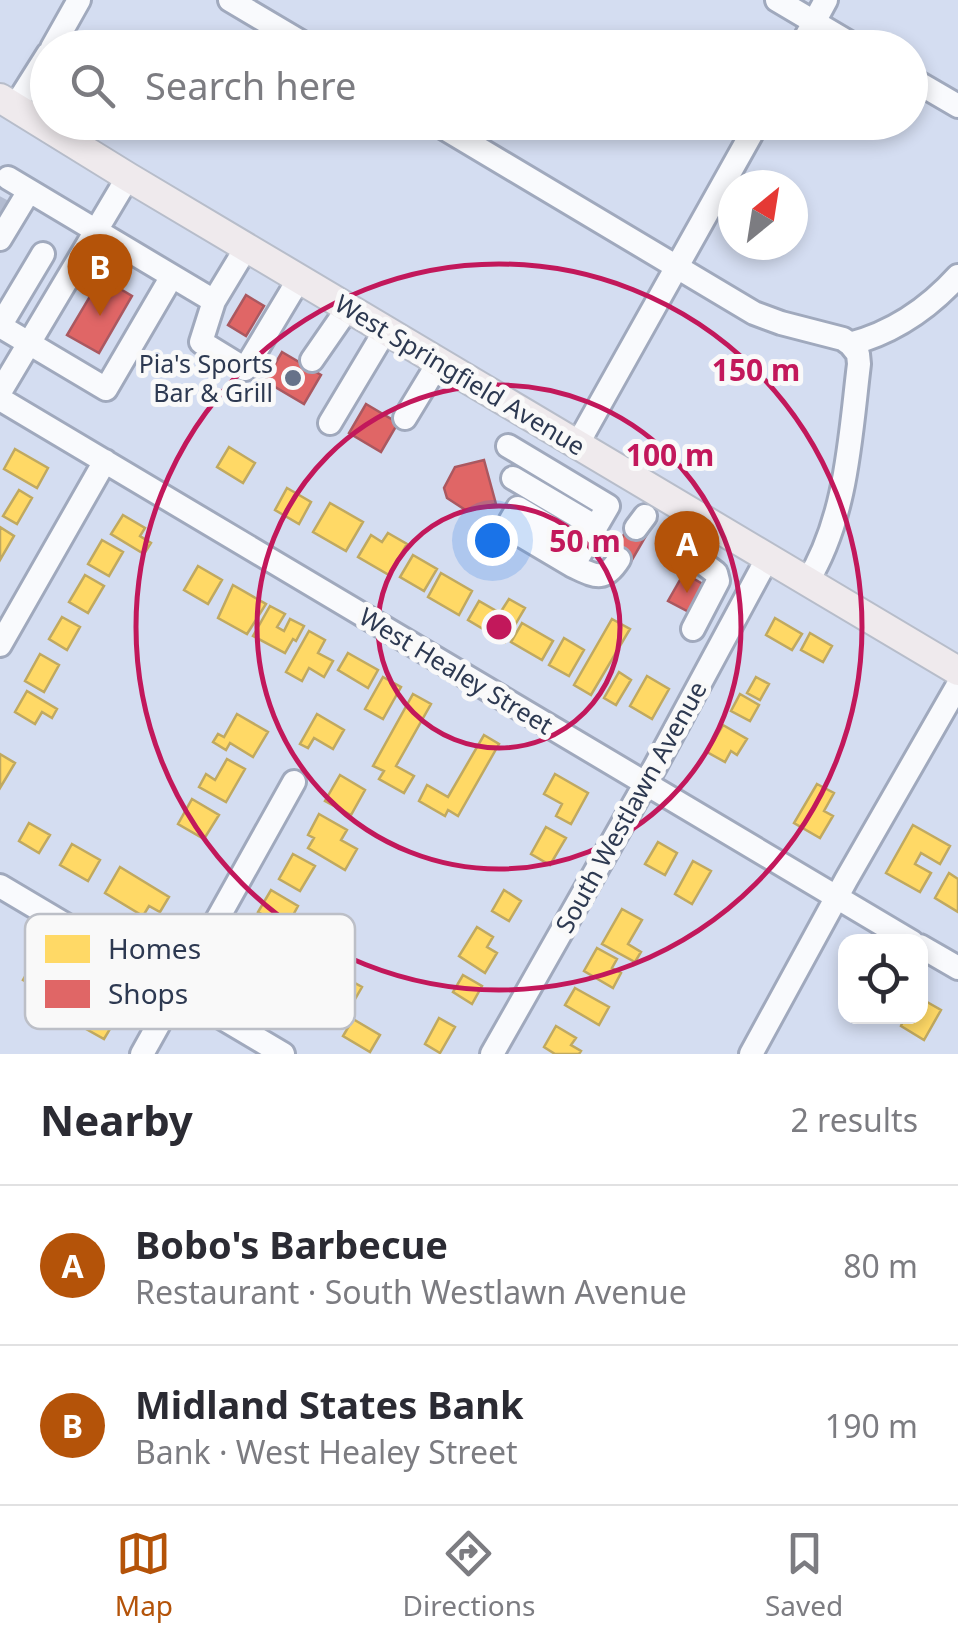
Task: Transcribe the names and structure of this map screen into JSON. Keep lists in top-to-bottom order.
{
  "streets": {
    "main road": ["West Springfield Avenue"],
    "street": ["West Healey Street", "South Westlawn Avenue"]
  },
  "crossings": [
    ["West Springfield Avenue", "South Westlawn Avenue"],
    ["West Healey Street", "South Westlawn Avenue"]
  ],
  "places": ["Pia's Sports Bar & Grill"],
  "legend": ["Homes", "Shops"],
  "north": "top right",
  "page": {
    "search": "Search here",
    "pins": ["B", "A"],
    "heading": ["Nearby", "2 results"],
    "list": [
      {
        "mark": "A",
        "name": "Bobo's Barbecue",
        "note": "Restaurant · South Westlawn Avenue",
        "value": "80 m"
      },
      {
        "mark": "B",
        "name": "Midland States Bank",
        "note": "Bank · West Healey Street",
        "value": "190 m"
      }
    ],
    "nav": ["Map", "Directions", "Saved"]
  },
  "rings": ["150 m", "100 m", "50 m"]
}
